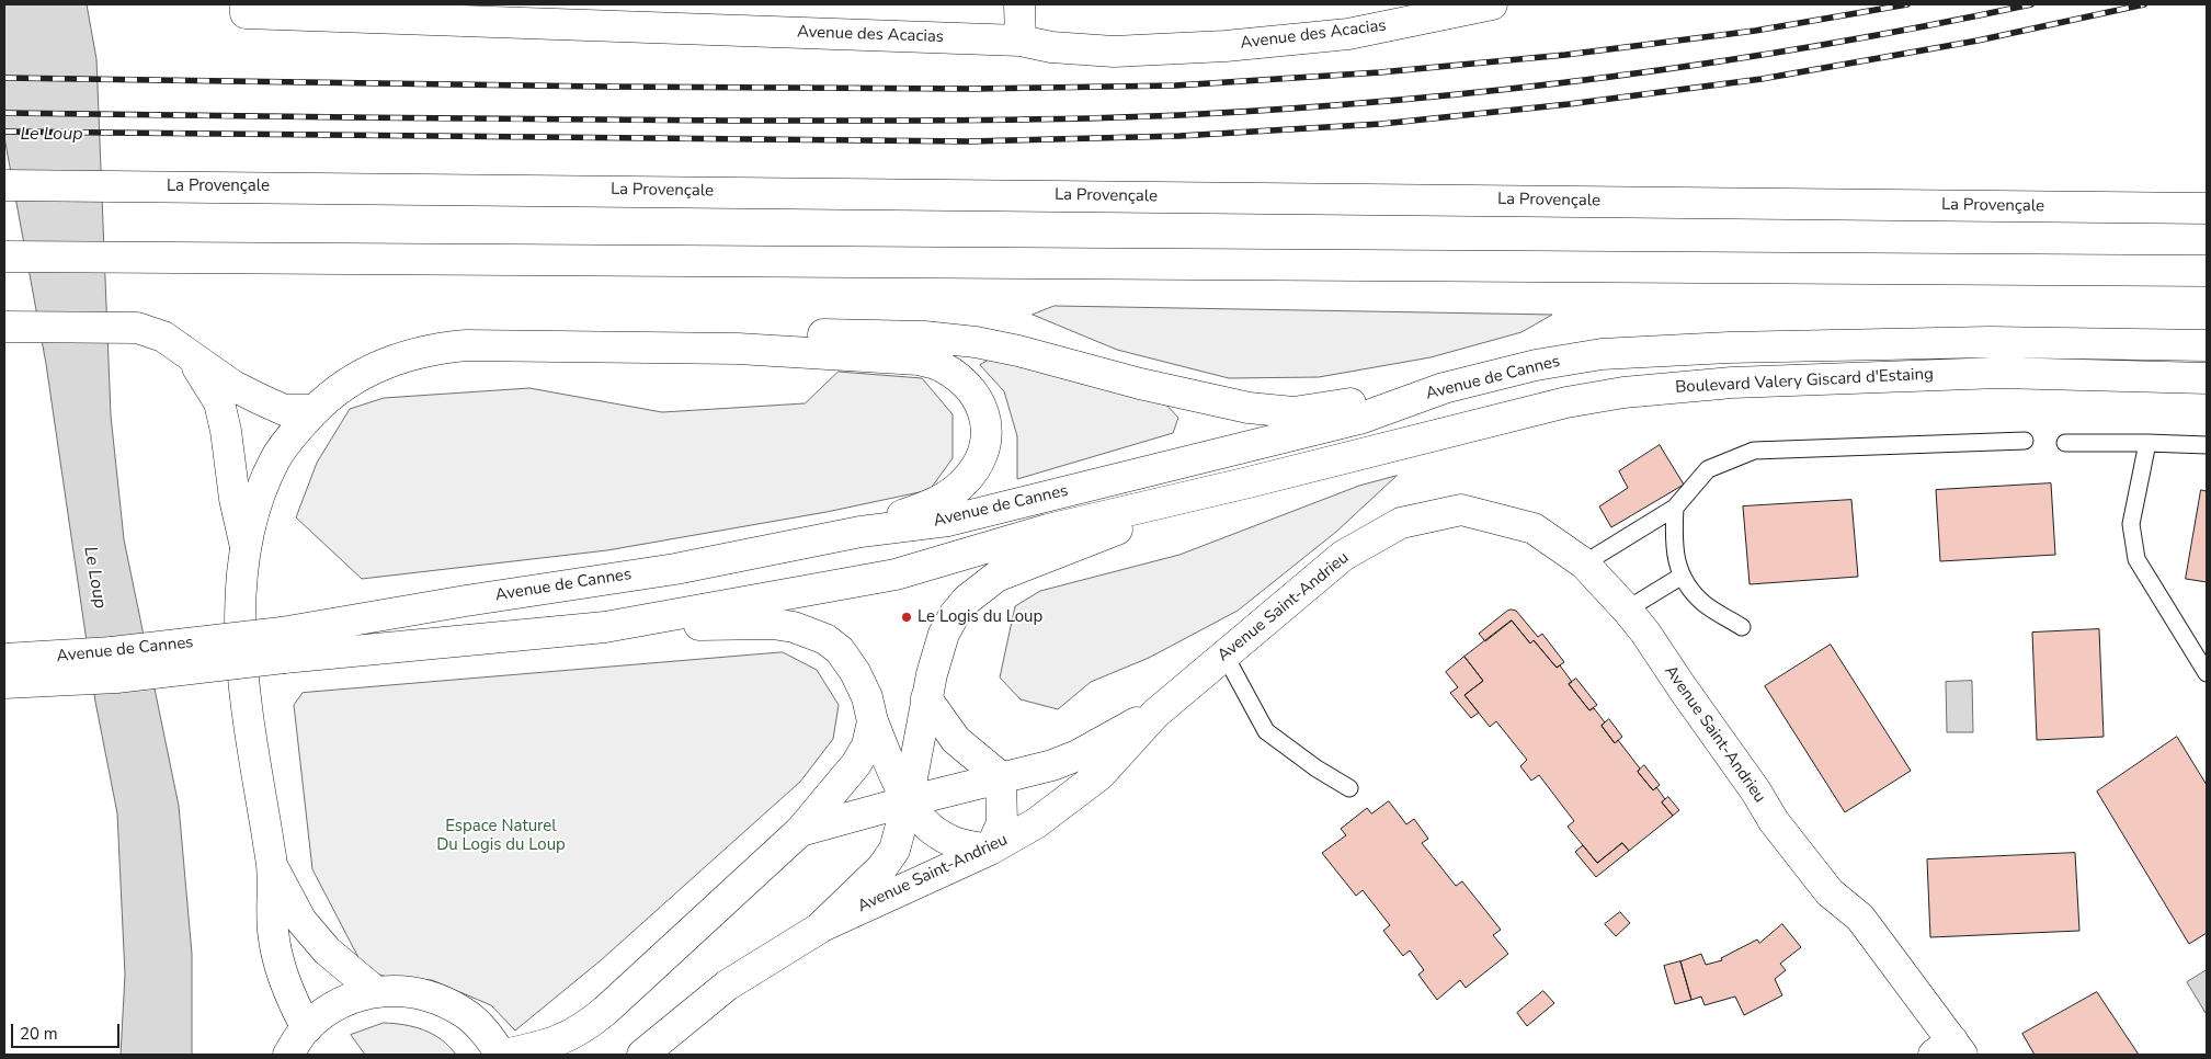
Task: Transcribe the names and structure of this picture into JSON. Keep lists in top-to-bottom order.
{
  "streets": {
    "main road": [
      "Avenue des Acacias",
      "La Provençale",
      "Avenue de Cannes",
      "Boulevard Valery Giscard d'Estaing",
      "Avenue Saint-Andrieu"
    ]
  },
  "crossings": [
    ["Avenue de Cannes", "Boulevard Valery Giscard d'Estaing"]
  ],
  "water": ["Le Loup"],
  "parks": ["Espace Naturel Du Logis du Loup"],
  "places": ["Le Logis du Loup"],
  "scale_bar": "20 m"
}
